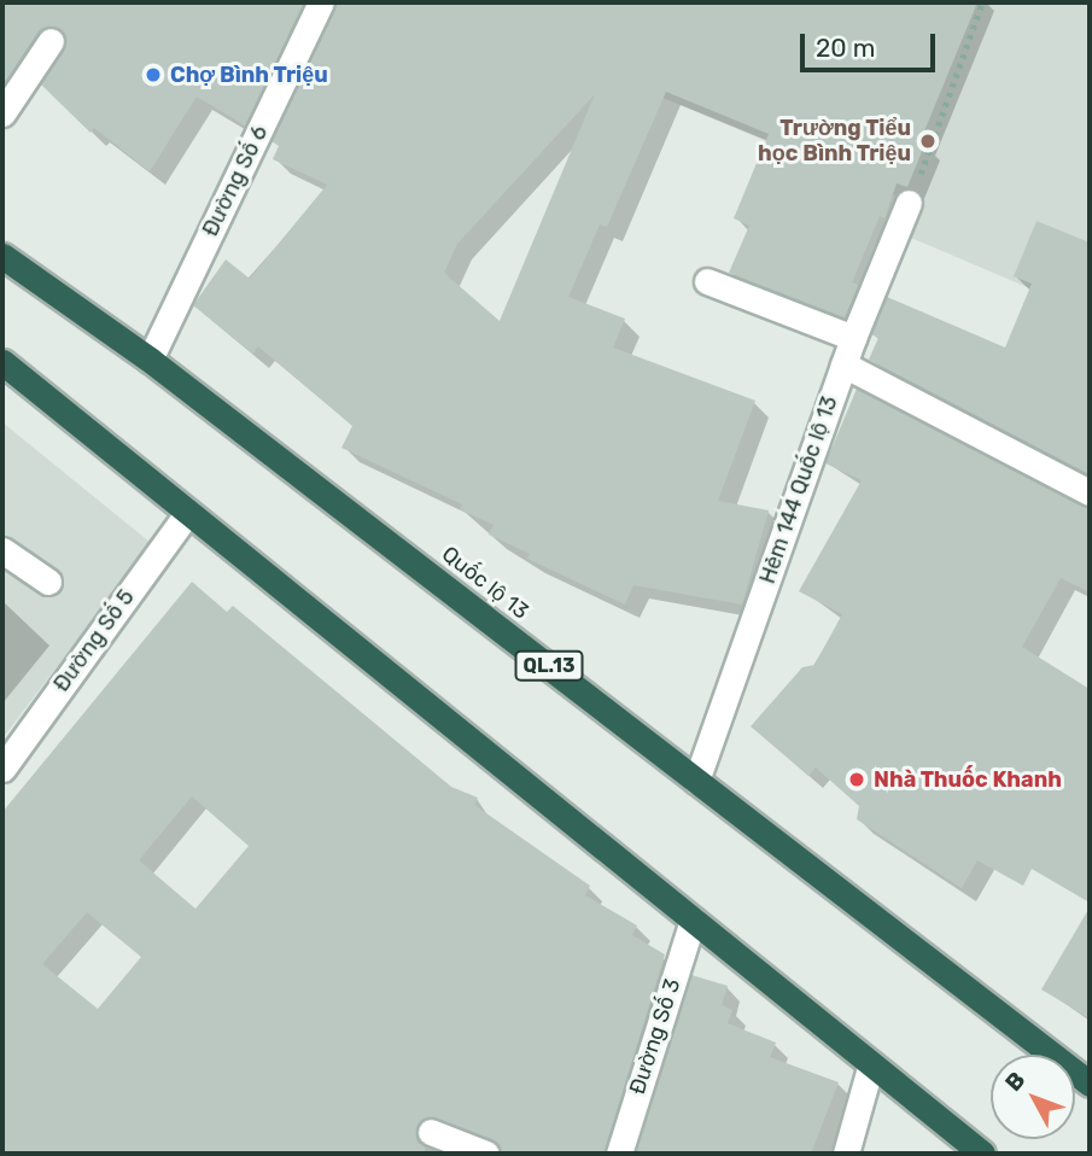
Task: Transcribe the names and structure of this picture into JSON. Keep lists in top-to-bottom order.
{
  "streets": {
    "highway": ["Quốc lộ 13", "QL.13"],
    "street": [
      "Đường Số 6",
      "Hẻm 144 Quốc lộ 13",
      "Đường Số 5",
      "Đường Số 3"
    ]
  },
  "crossings": [
    ["Đường Số 6", "Quốc lộ 13"],
    ["Hẻm 144 Quốc lộ 13", "Quốc lộ 13"]
  ],
  "places": ["Chợ Bình Triệu", "Trường Tiểu học Bình Triệu", "Nhà Thuốc Khanh"],
  "scale_bar": "20 m",
  "north": "top left"
}
